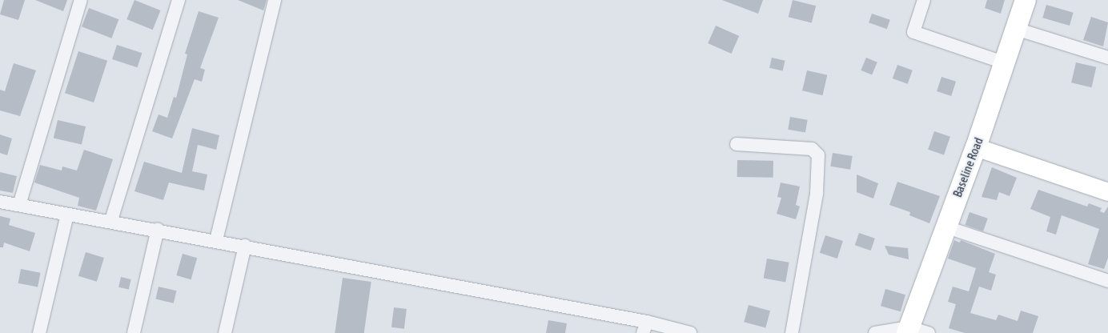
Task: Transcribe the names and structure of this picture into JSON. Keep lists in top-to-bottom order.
{
  "streets": {
    "main road": ["Baseline Road"]
  }
}
